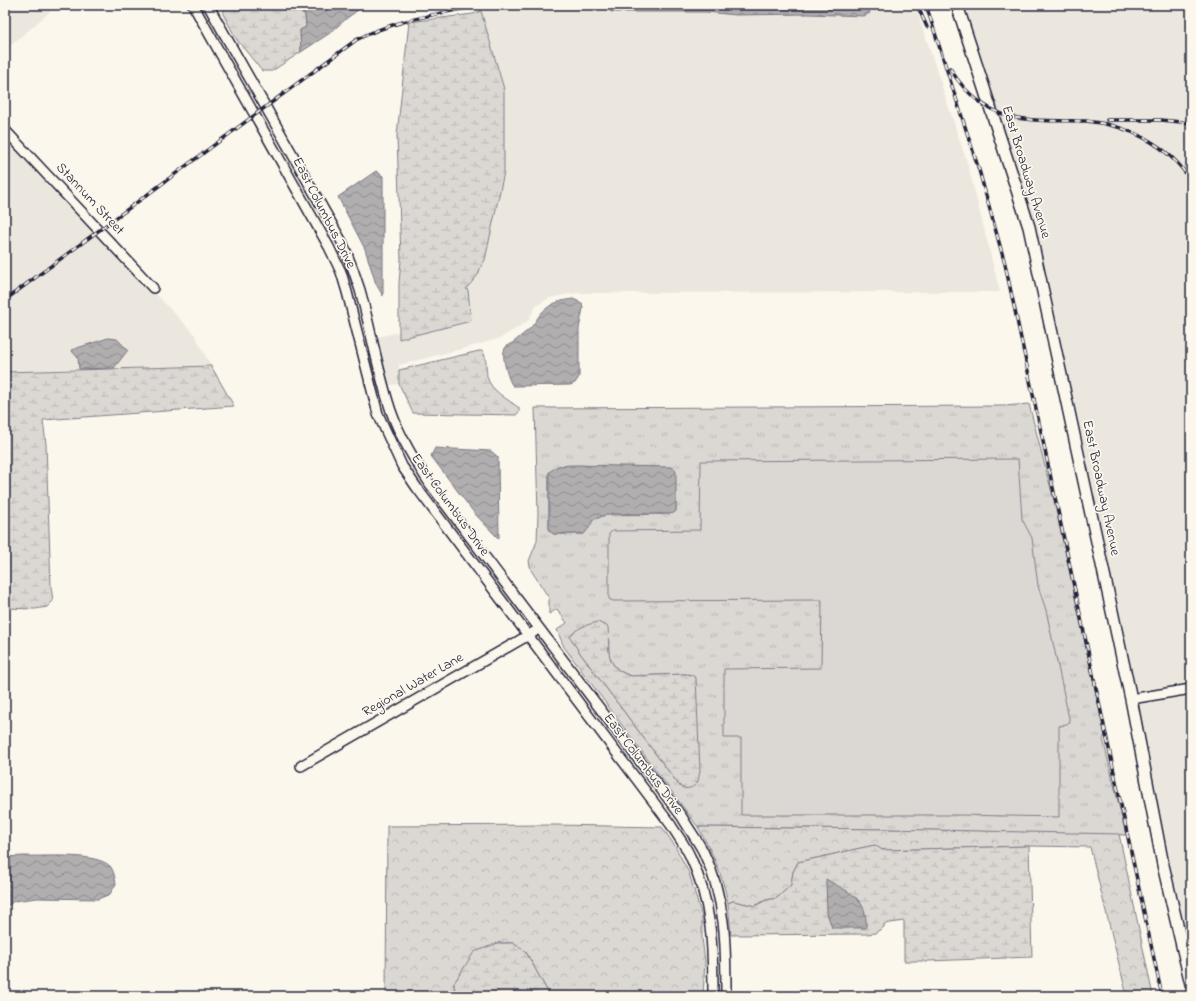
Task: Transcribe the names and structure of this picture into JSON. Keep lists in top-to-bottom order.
{
  "streets": {
    "main road": ["East Broadway Avenue"],
    "street": ["Stannum Street", "East Columbus Drive", "Regional Water Lane"]
  },
  "crossings": [
    ["East Columbus Drive", "Regional Water Lane"]
  ]
}
